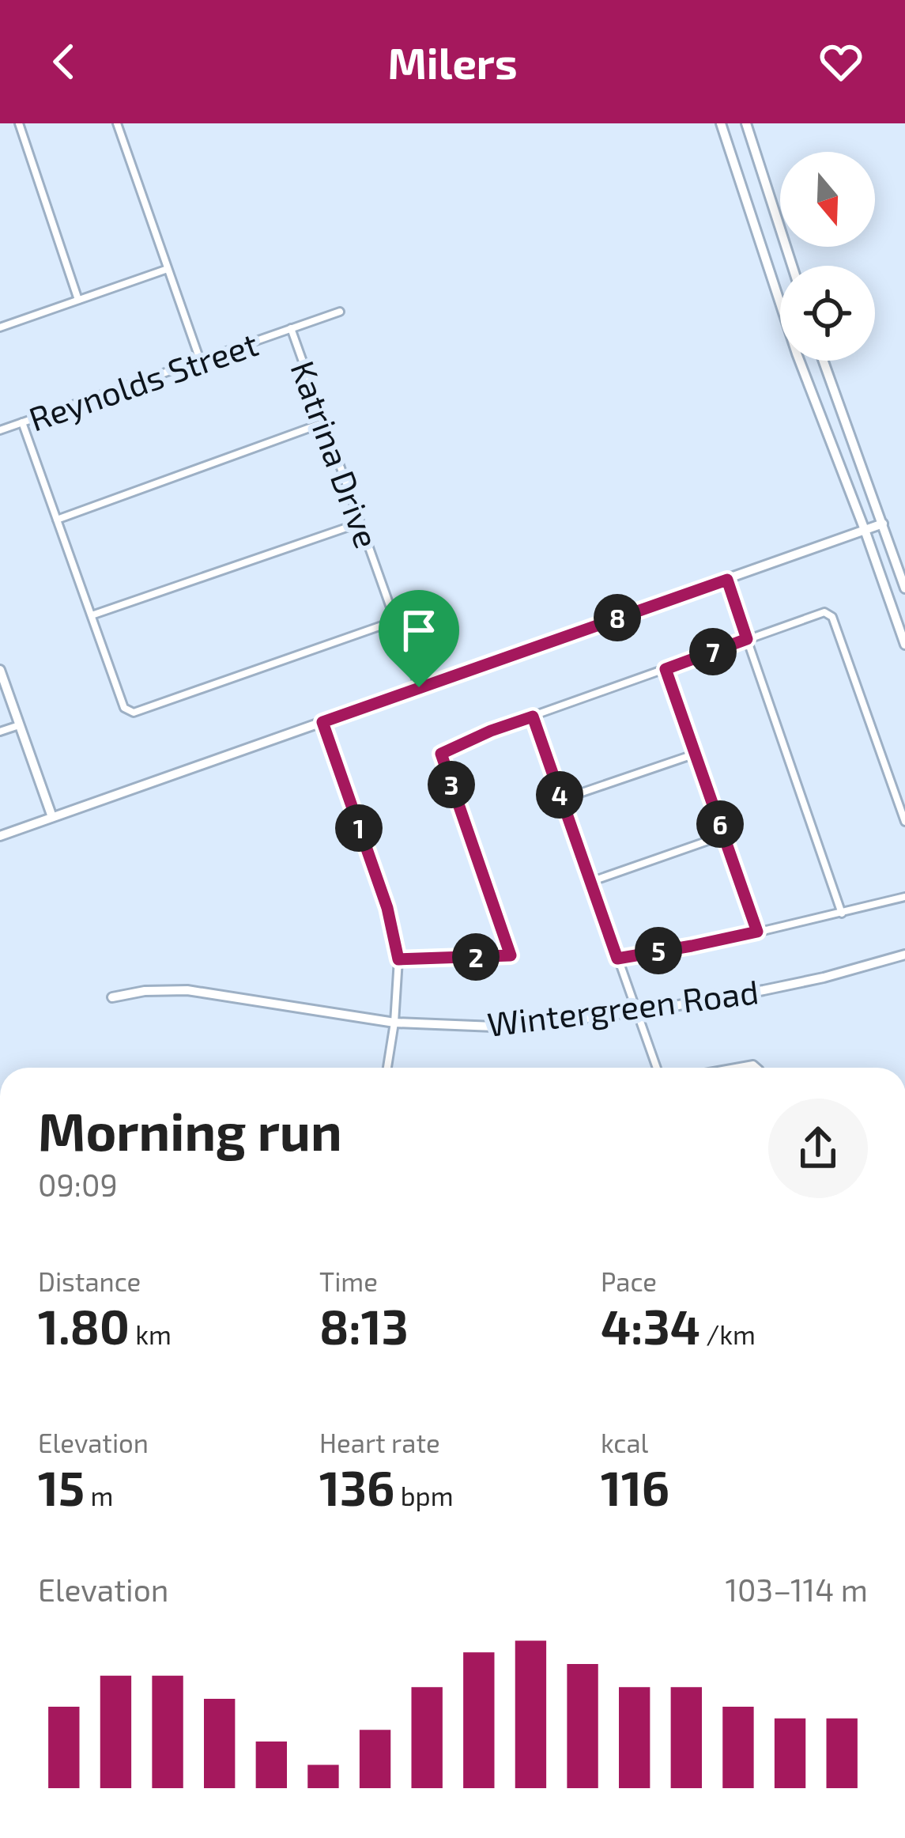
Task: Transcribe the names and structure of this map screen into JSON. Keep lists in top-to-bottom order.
{
  "streets": {
    "main road": ["Wintergreen Road"],
    "street": ["Reynolds Street", "Katrina Drive"]
  },
  "crossings": [
    ["Reynolds Street", "Katrina Drive"]
  ],
  "north": "bottom",
  "page": {
    "header": "Milers",
    "pins": [
      "8",
      "7",
      "3",
      "4",
      "6",
      "1",
      "5",
      "2"
    ],
    "heading": ["Morning run", "09:09"],
    "stats": [
      ["Distance", "1.80 km"],
      ["Time", "8:13"],
      ["Pace", "4:34 /km"],
      ["Elevation", "15 m"],
      ["Heart rate", "136 bpm"],
      ["kcal", "116"]
    ],
    "chart": ["Elevation", "103–114 m"]
  }
}
